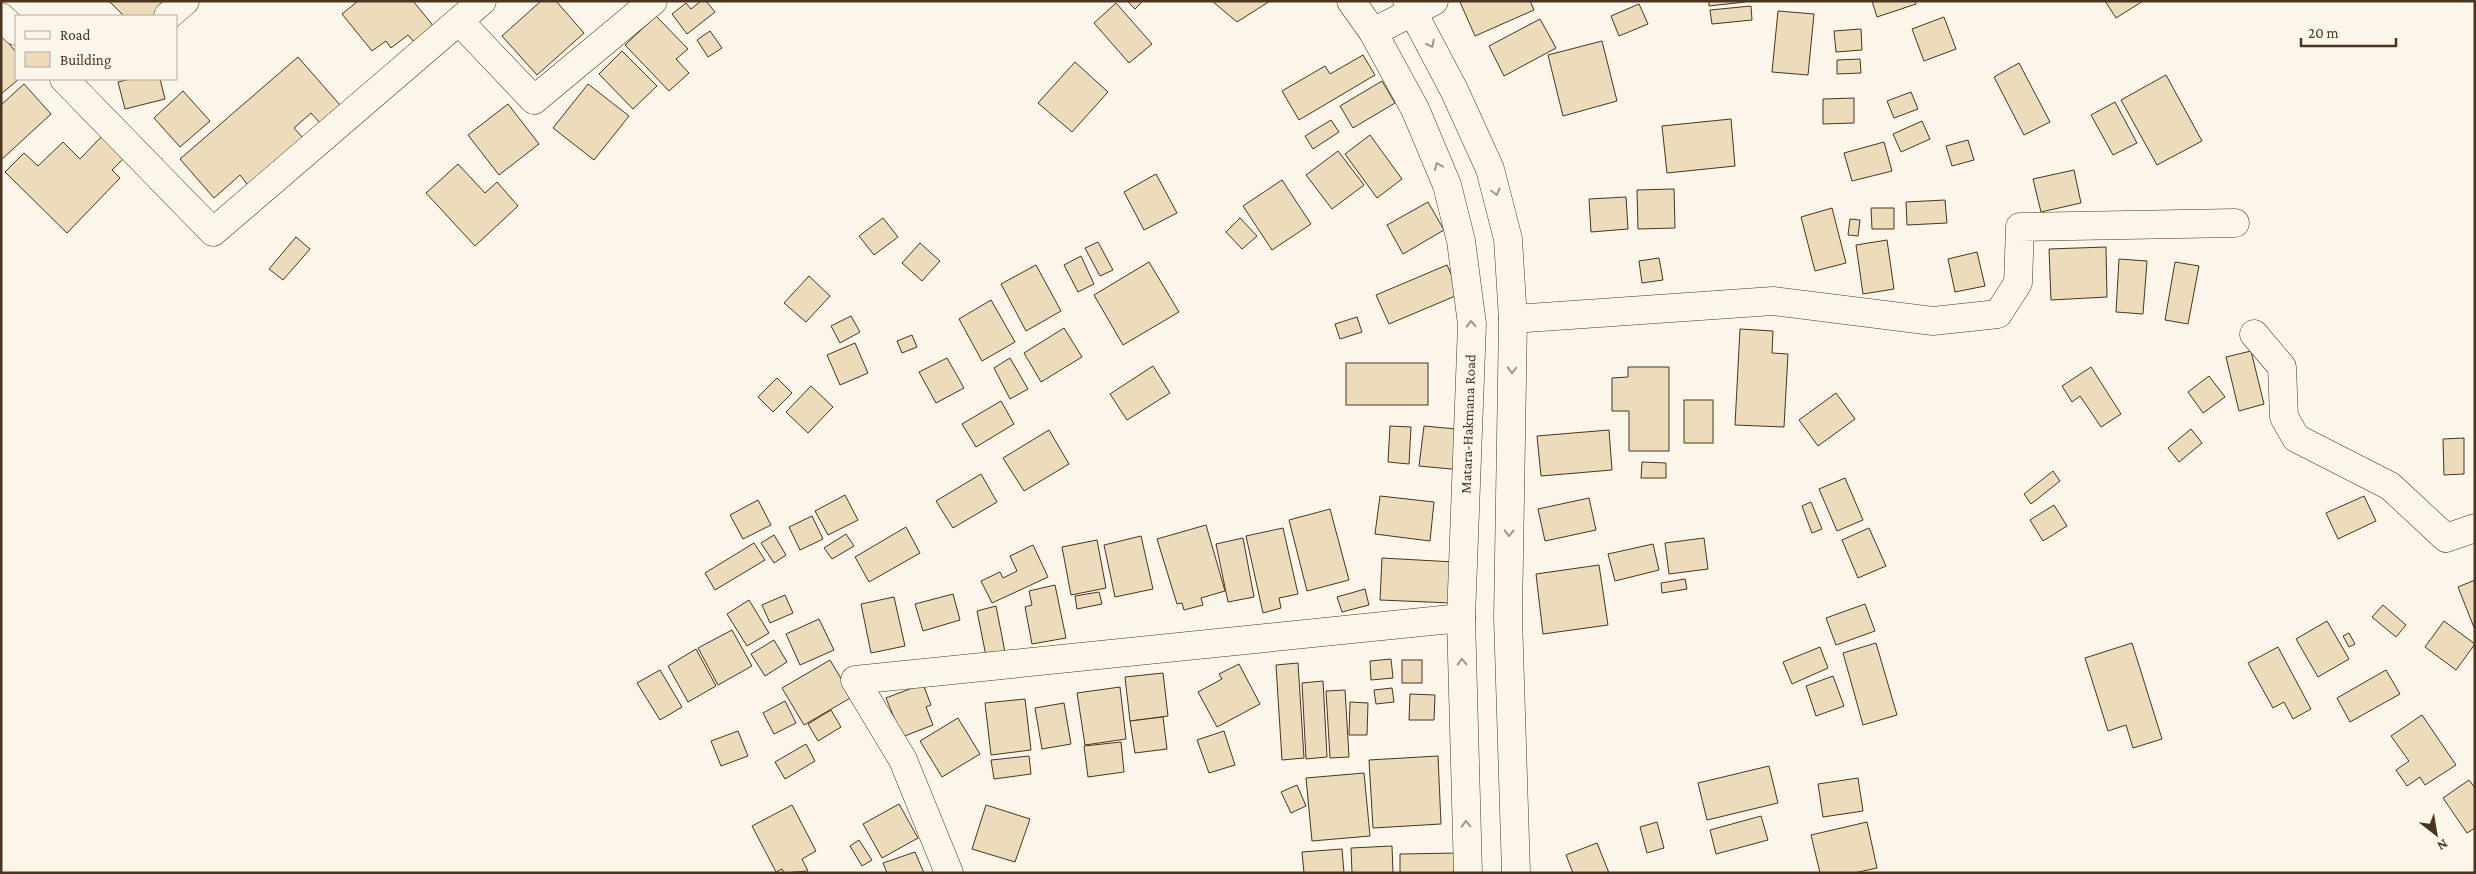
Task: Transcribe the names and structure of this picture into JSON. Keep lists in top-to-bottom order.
{
  "streets": {
    "street": ["Matara-Hakmana Road"]
  },
  "legend": ["Road", "Building"],
  "scale_bar": "20 m",
  "north": "bottom right"
}
